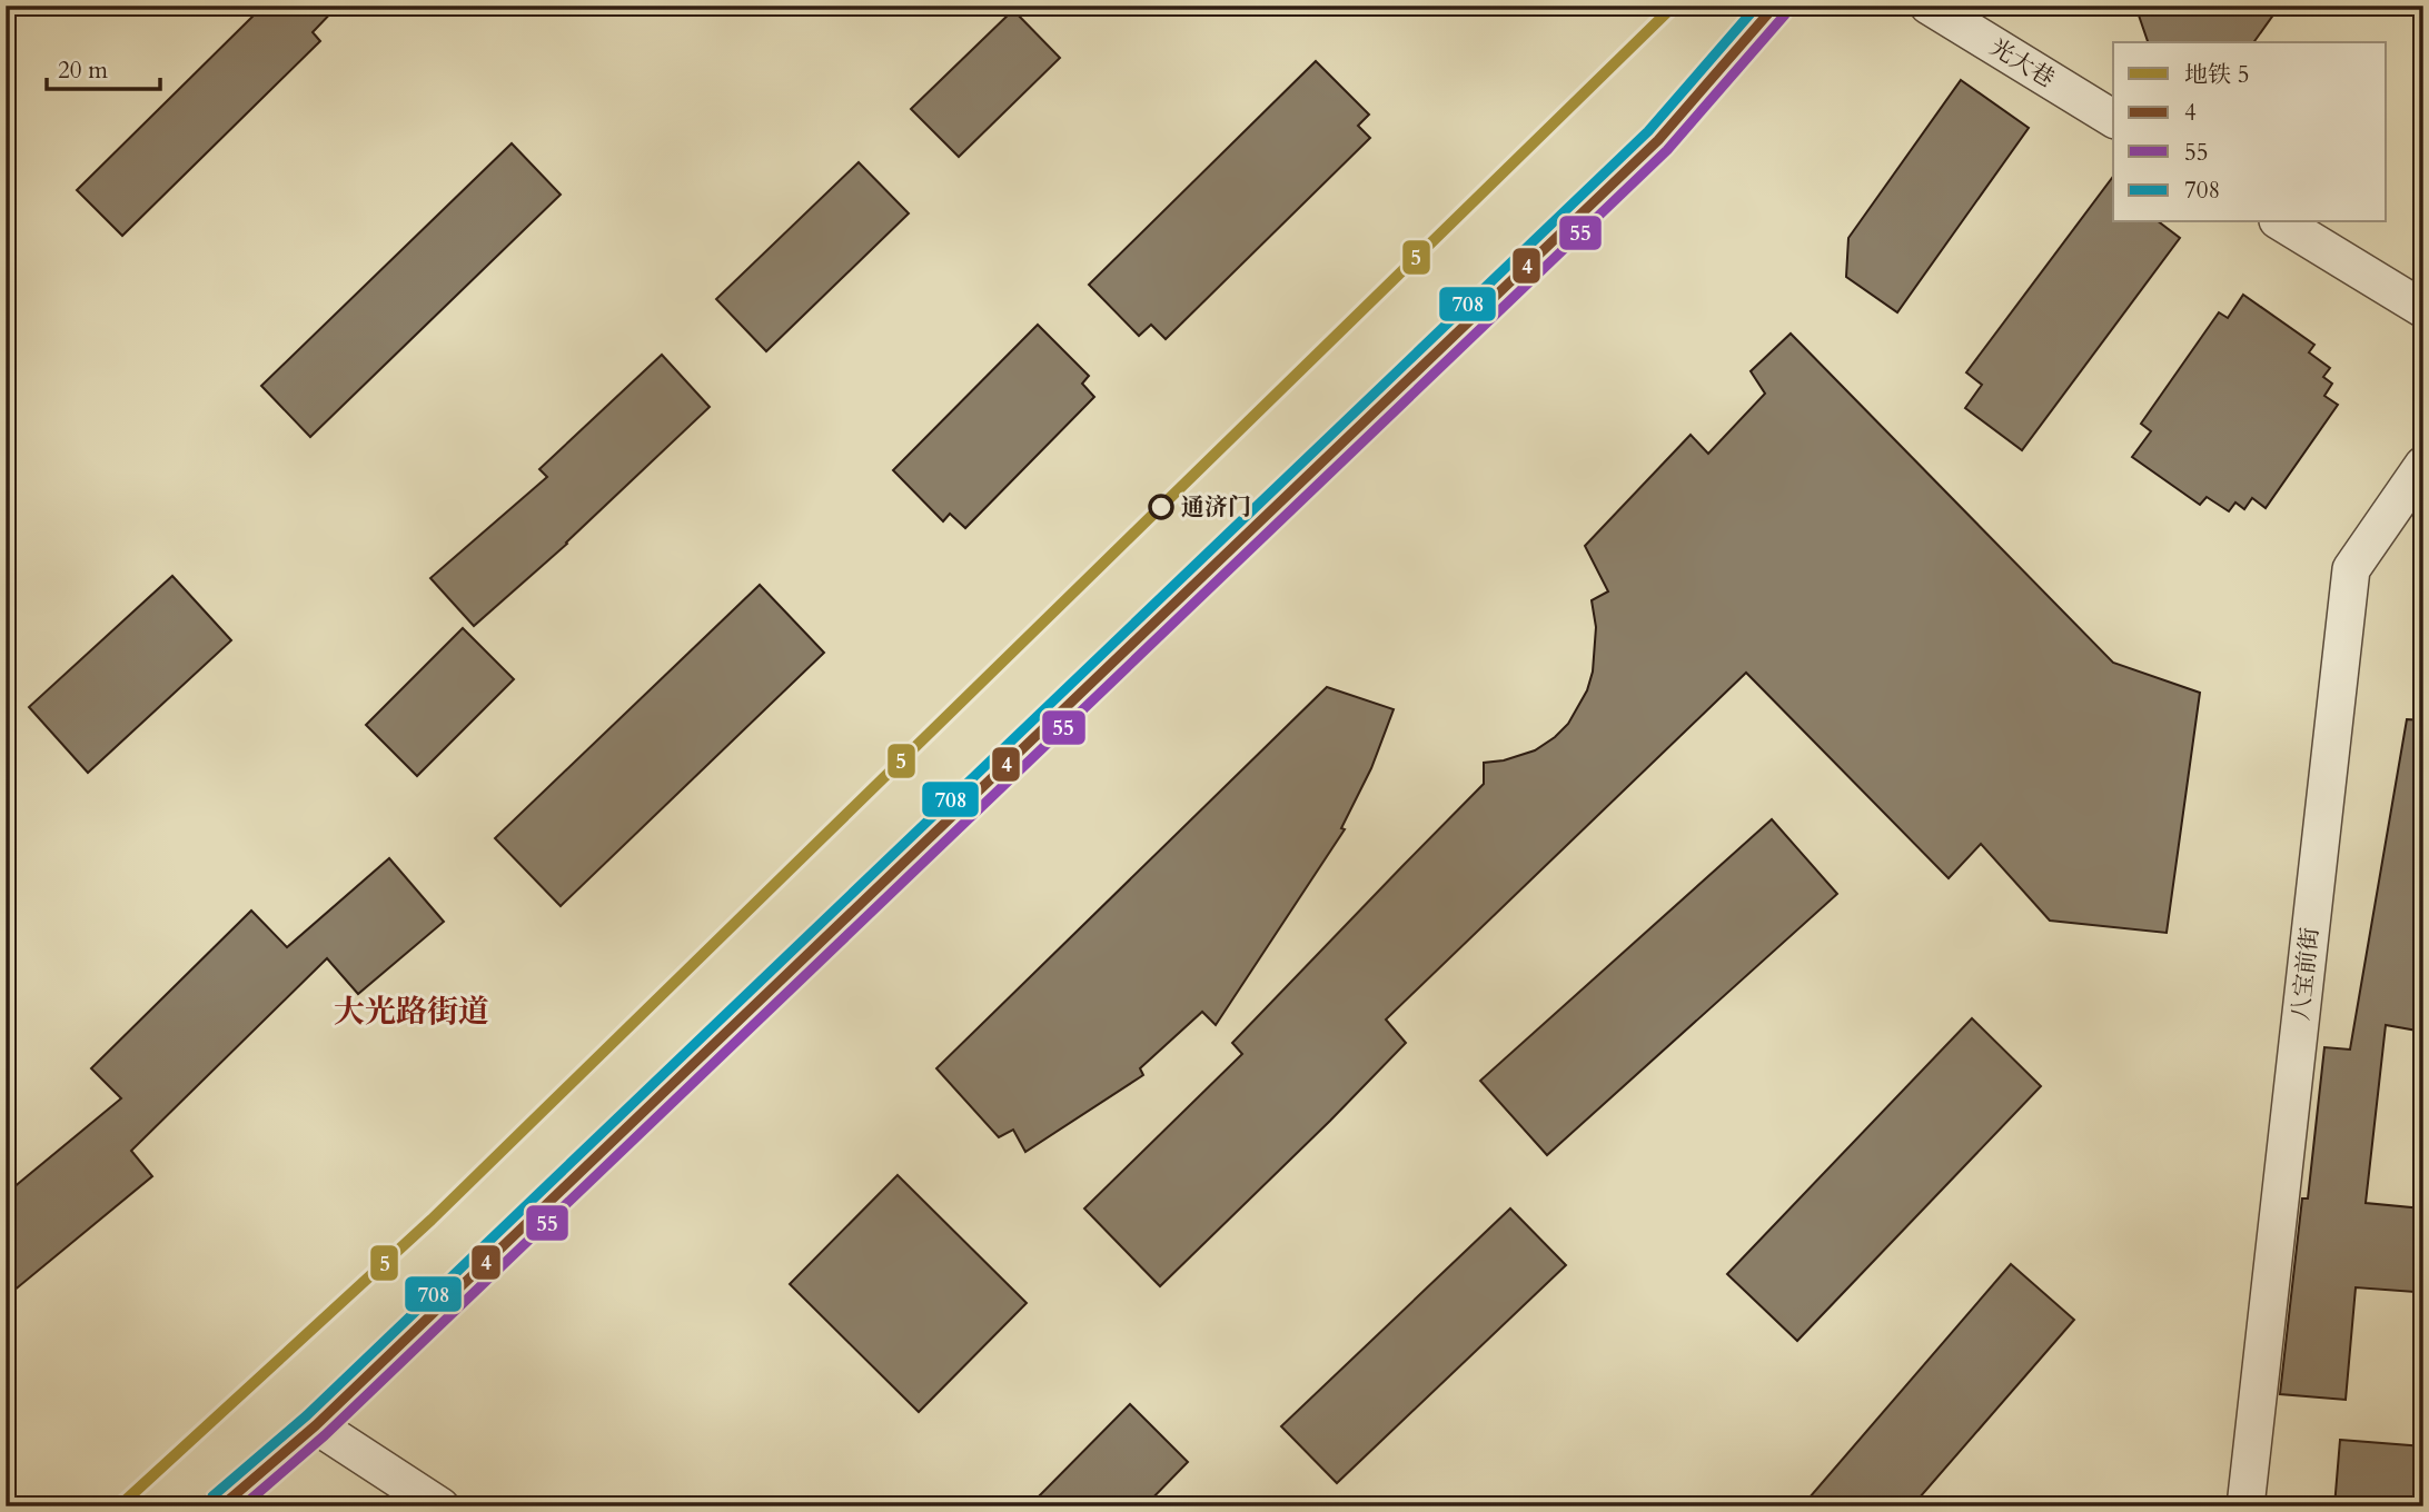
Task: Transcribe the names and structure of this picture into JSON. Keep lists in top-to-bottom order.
{
  "streets": {
    "street": ["光大巷", "八宝前街"]
  },
  "districts": ["大光路街道"],
  "places": ["通济门"],
  "lines": [
    "metro line 5",
    "transit line 4",
    "transit line 708",
    "transit line 55"
  ],
  "legend": [
    "地铁 5",
    "4",
    "55",
    "708"
  ],
  "scale_bar": "20 m"
}
